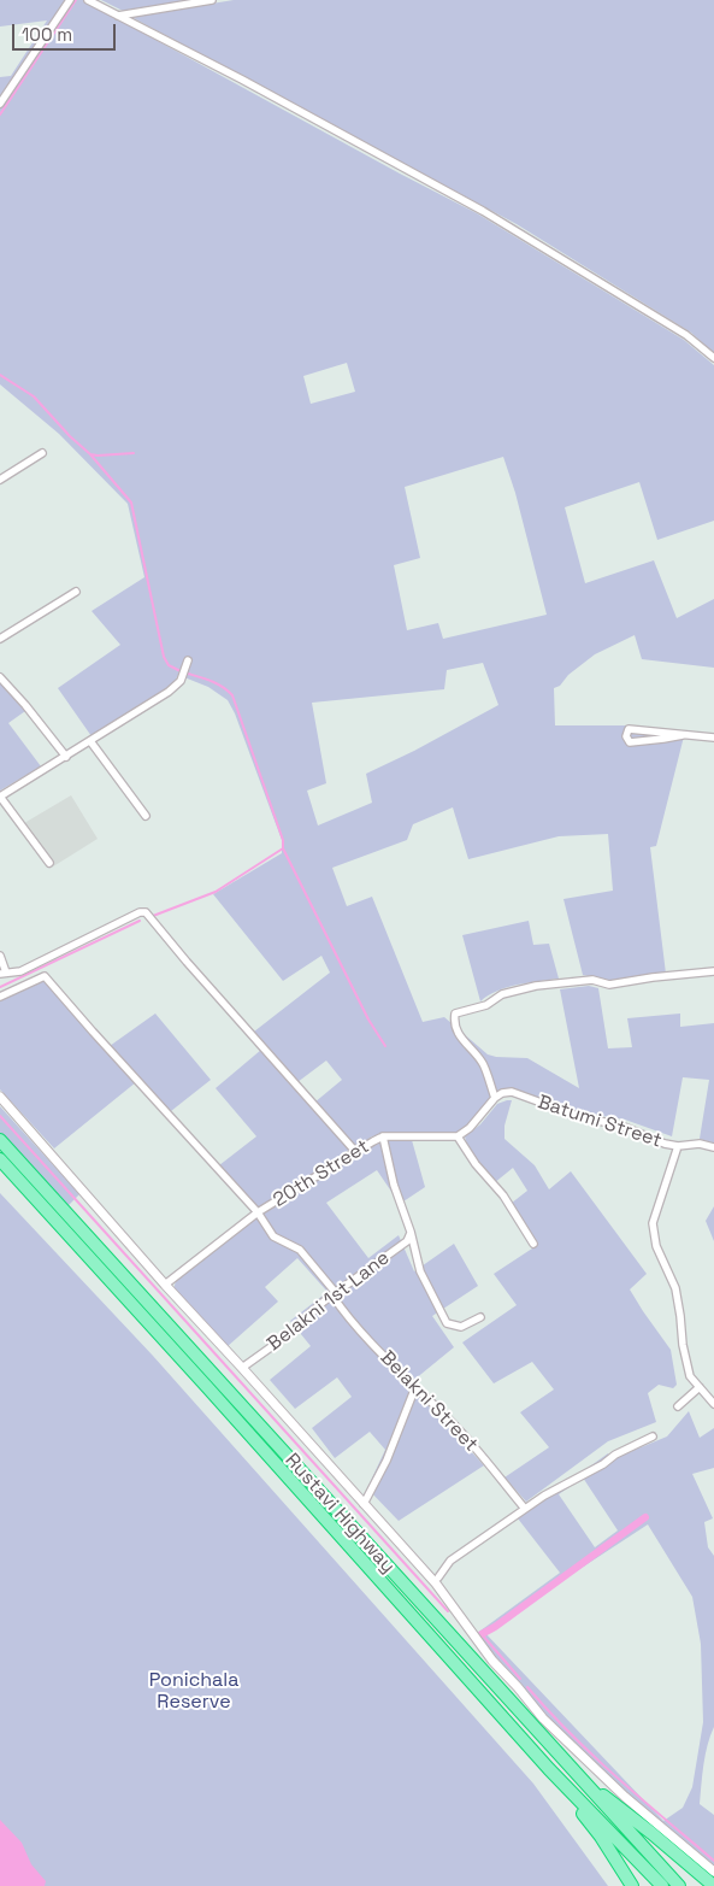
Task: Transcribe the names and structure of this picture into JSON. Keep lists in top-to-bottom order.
{
  "streets": {
    "highway": ["Rustavi Highway"],
    "street": [
      "Batumi Street",
      "20th Street",
      "Belakni 1st Lane",
      "Belakni Street"
    ]
  },
  "crossings": [
    ["20th Street", "Belakni Street"],
    ["Belakni 1st Lane", "Belakni Street"]
  ],
  "parks": ["Ponichala Reserve"],
  "scale_bar": "100 m"
}
